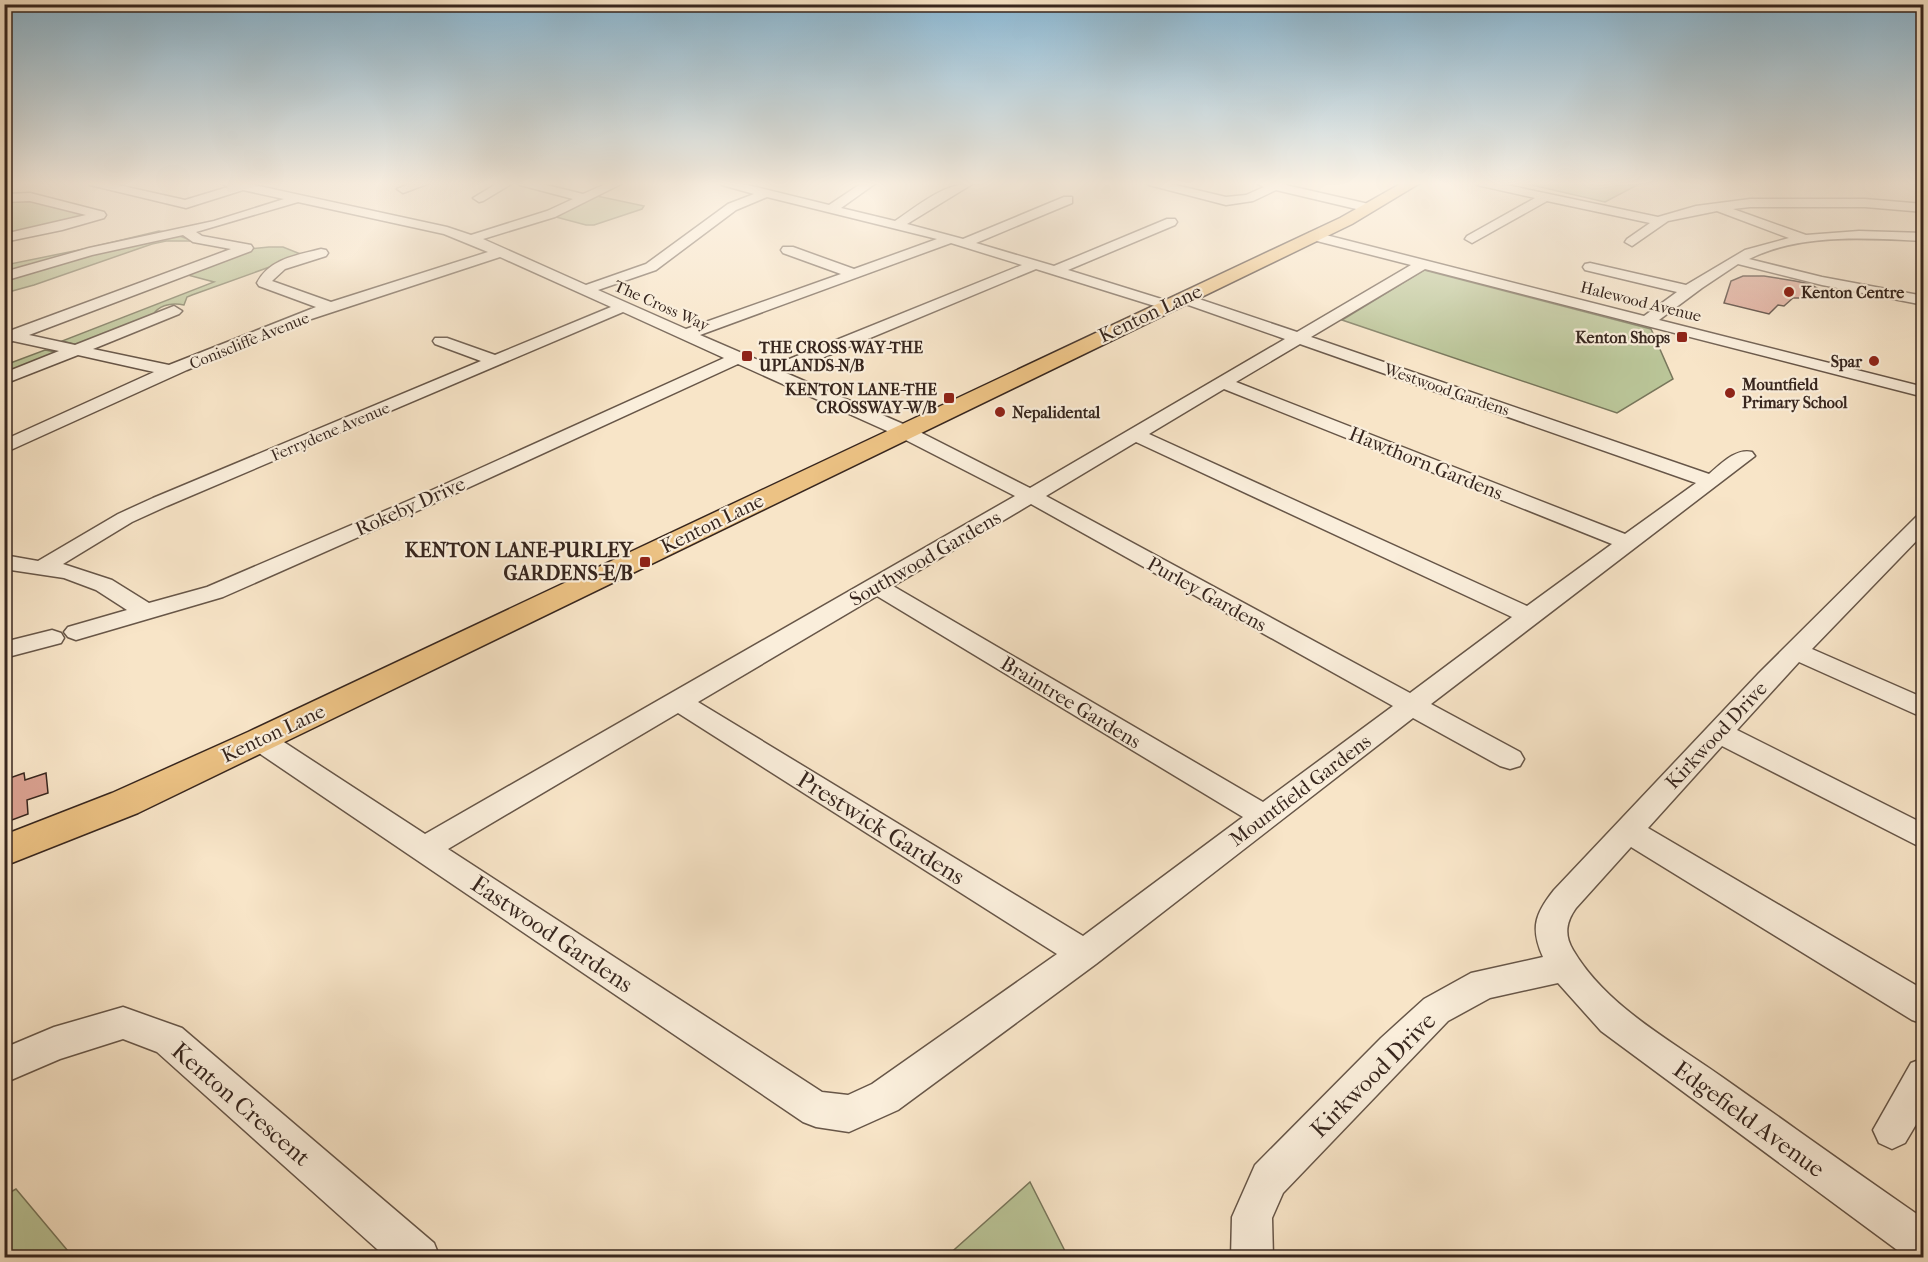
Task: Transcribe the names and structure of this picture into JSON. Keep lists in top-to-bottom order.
{
  "streets": {
    "main road": ["Kenton Lane"],
    "street": [
      "Halewood Avenue",
      "The Cross Way",
      "Coniscliffe Avenue",
      "Westwood Gardens",
      "Ferrydene Avenue",
      "Hawthorn Gardens",
      "Rokeby Drive",
      "Southwood Gardens",
      "Purley Gardens",
      "Braintree Gardens",
      "Kirkwood Drive",
      "Mountfield Gardens",
      "Prestwick Gardens",
      "Eastwood Gardens",
      "Kenton Crescent",
      "Edgefield Avenue"
    ]
  },
  "crossings": [
    ["Halewood Avenue", "Southwood Gardens"],
    ["The Cross Way", "Kenton Lane"],
    ["The Cross Way", "Coniscliffe Avenue"],
    ["The Cross Way", "Ferrydene Avenue"],
    ["The Cross Way", "Rokeby Drive"],
    ["The Cross Way", "Purley Gardens"],
    ["Kenton Lane", "Westwood Gardens"],
    ["Kenton Lane", "Purley Gardens"],
    ["Kenton Lane", "Eastwood Gardens"],
    ["Westwood Gardens", "Southwood Gardens"],
    ["Westwood Gardens", "Mountfield Gardens"],
    ["Hawthorn Gardens", "Southwood Gardens"],
    ["Hawthorn Gardens", "Mountfield Gardens"],
    ["Southwood Gardens", "Purley Gardens"],
    ["Southwood Gardens", "Braintree Gardens"],
    ["Southwood Gardens", "Prestwick Gardens"],
    ["Southwood Gardens", "Eastwood Gardens"],
    ["Purley Gardens", "Mountfield Gardens"],
    ["Braintree Gardens", "Mountfield Gardens"],
    ["Kirkwood Drive", "Edgefield Avenue"],
    ["Mountfield Gardens", "Prestwick Gardens"],
    ["Mountfield Gardens", "Eastwood Gardens"]
  ],
  "places": {
    "other": [
      "Kenton Centre",
      "Spar",
      "Mountfield Primary School",
      "Nepalidental"
    ],
    "transit": [
      "Kenton Shops",
      "THE CROSS WAY-THE UPLANDS-N/B",
      "KENTON LANE-THE CROSSWAY-W/B",
      "KENTON LANE-PURLEY GARDENS-E/B"
    ]
  }
}
